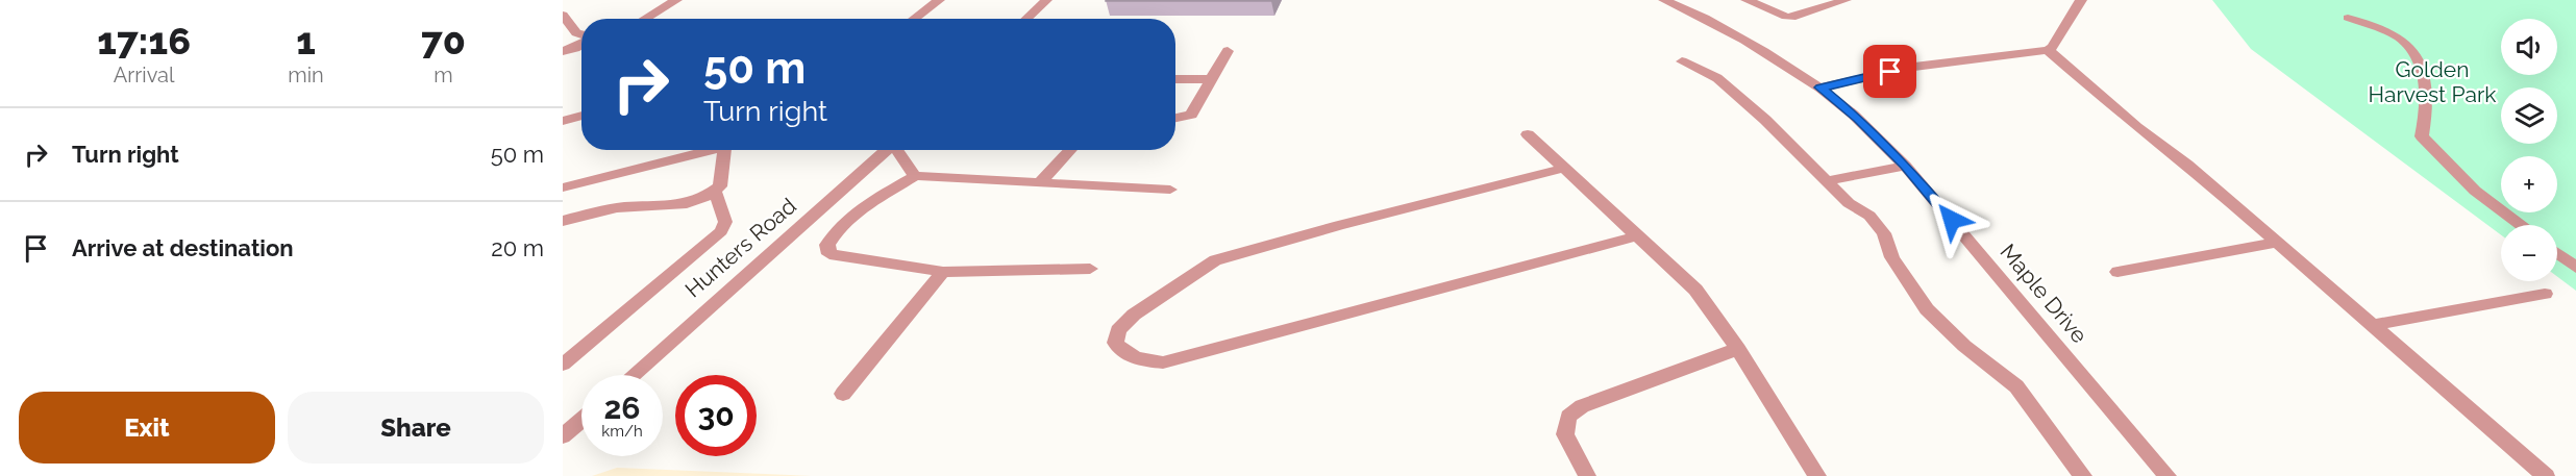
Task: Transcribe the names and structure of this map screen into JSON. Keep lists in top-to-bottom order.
{
  "streets": {
    "street": ["Hunters Road", "Maple Drive"]
  },
  "parks": ["Golden Harvest Park"],
  "page": {
    "eta": [
      "17:16",
      "Arrival",
      "1",
      "min",
      "70",
      "m"
    ],
    "map_buttons": ["+", "−"],
    "turn": ["50 m", "Turn right"],
    "list": [
      {
        "name": "Turn right",
        "value": "50 m"
      },
      {
        "name": "Arrive at destination",
        "value": "20 m"
      }
    ],
    "speed": "26 km/h",
    "limit": "30",
    "buttons": ["Exit", "Share"]
  }
}
